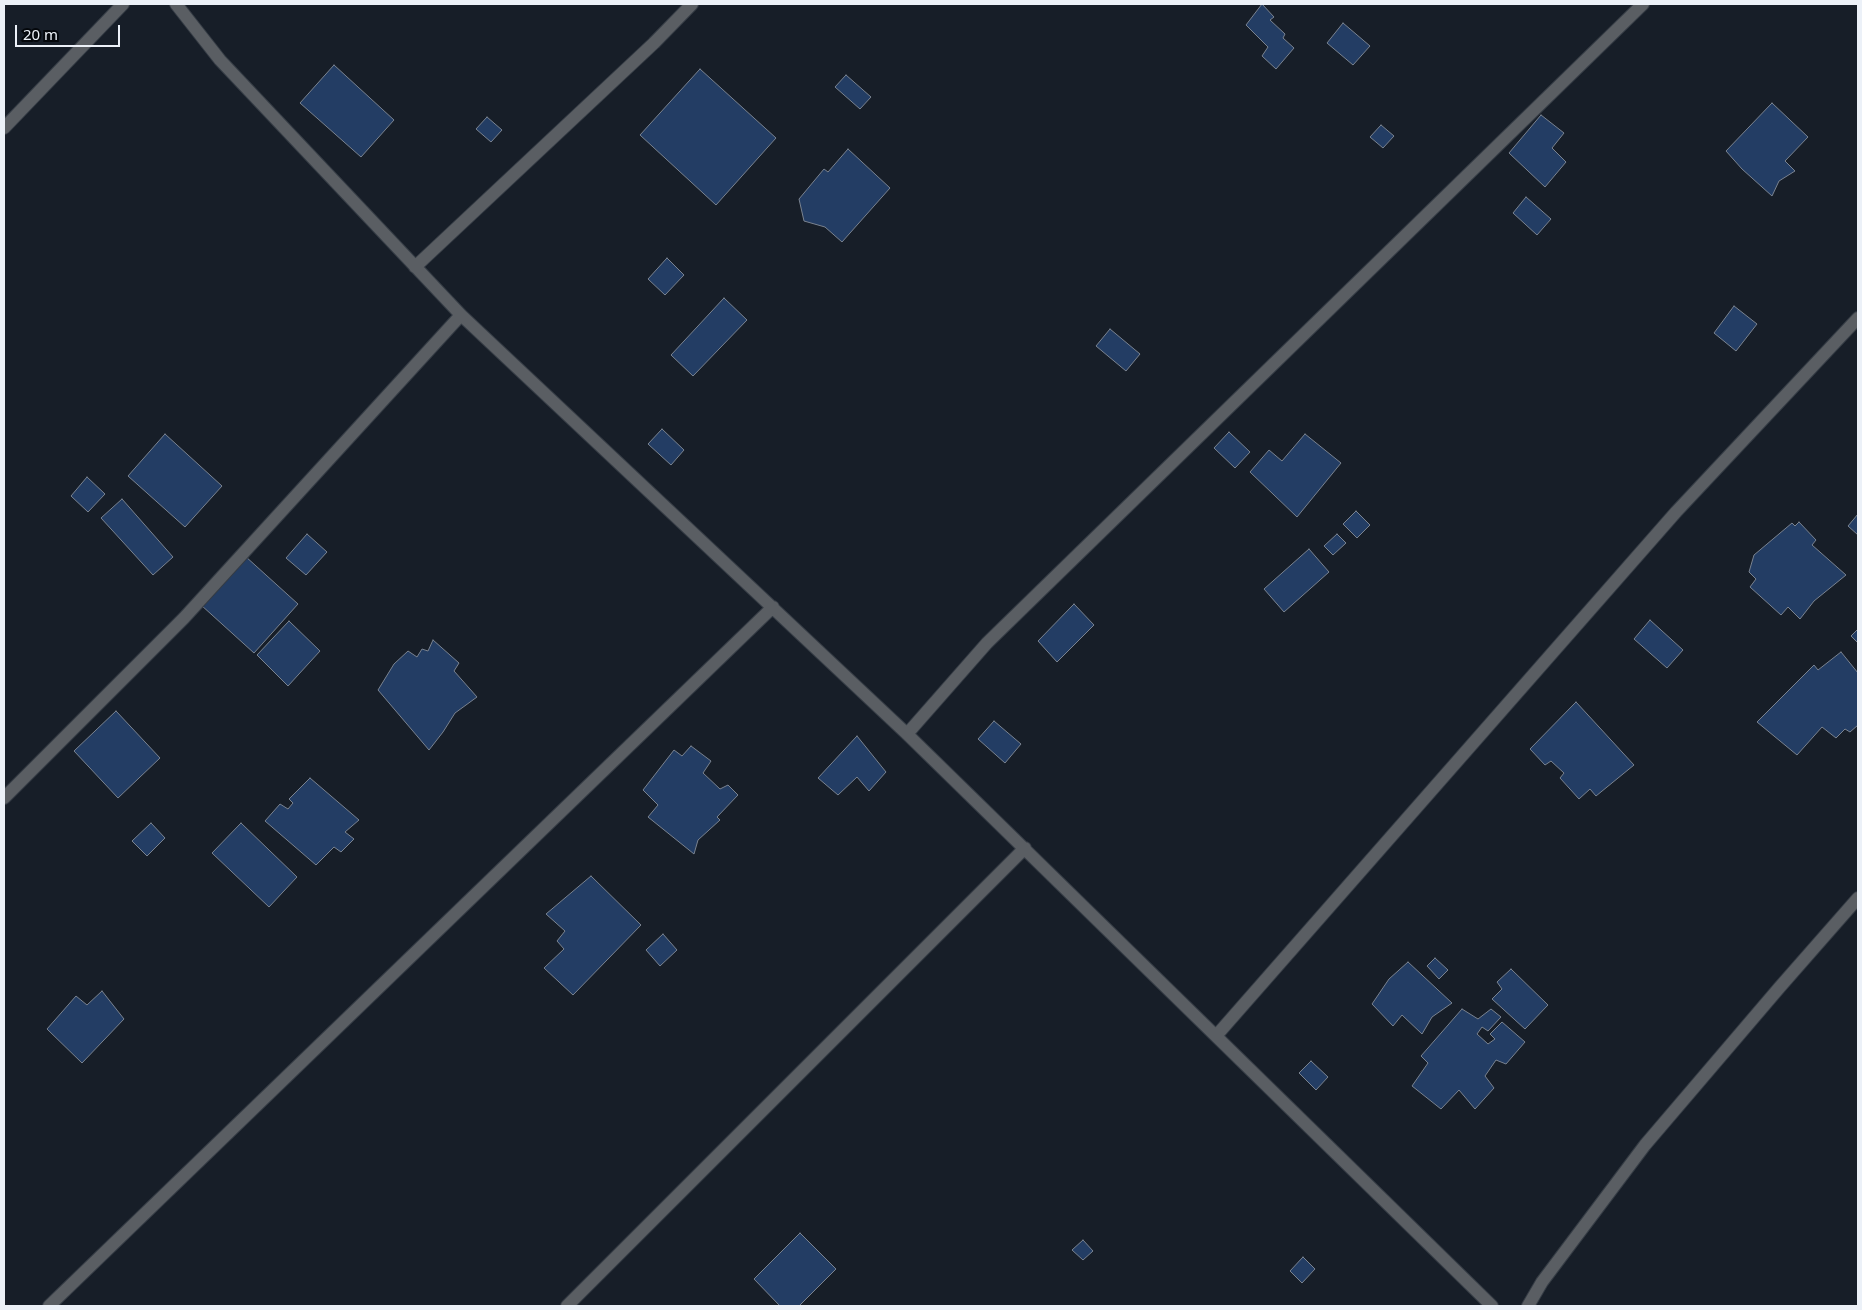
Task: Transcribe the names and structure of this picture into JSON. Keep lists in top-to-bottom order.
{
  "scale_bar": "20 m"
}
